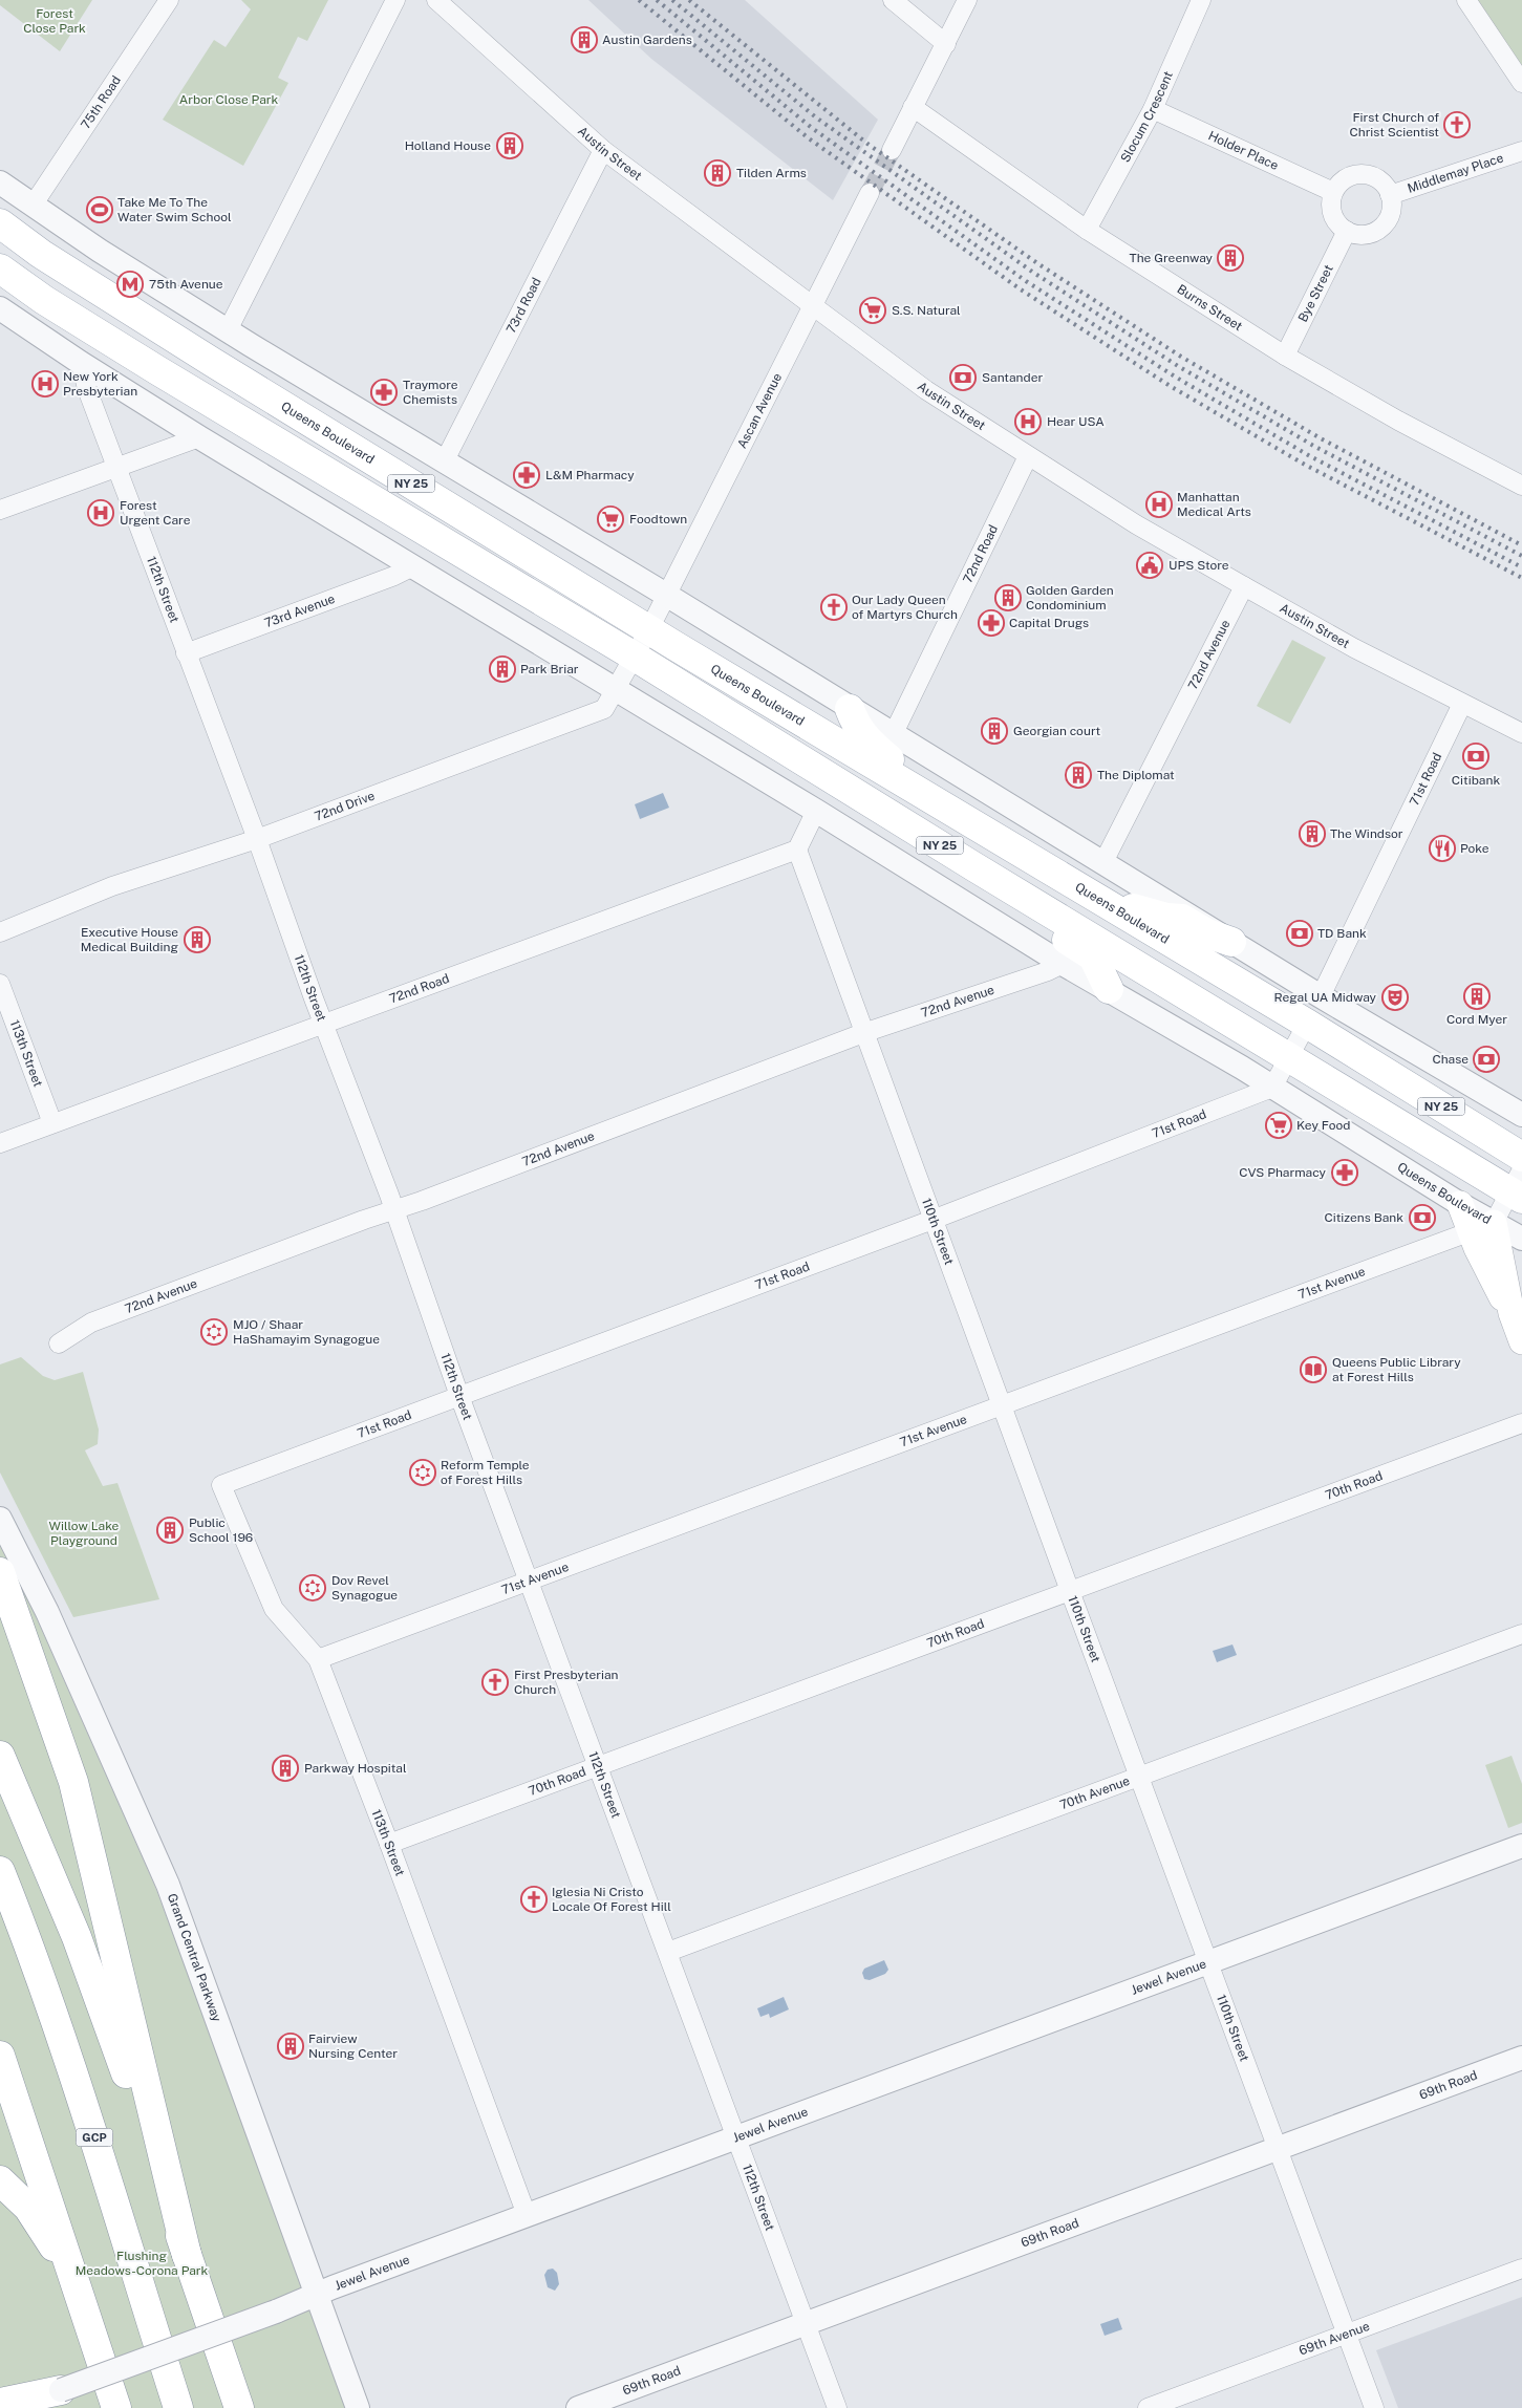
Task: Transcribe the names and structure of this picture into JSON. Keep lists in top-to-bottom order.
{
  "streets": {
    "main road": ["Queens Boulevard", "NY 25", "GCP"],
    "street": [
      "75th Road",
      "Slocum Crescent",
      "Holder Place",
      "Austin Street",
      "Middlemay Place",
      "Bye Street",
      "73rd Road",
      "Burns Street",
      "Ascan Avenue",
      "72nd Road",
      "112th Street",
      "73rd Avenue",
      "72nd Avenue",
      "71st Road",
      "72nd Drive",
      "113th Street",
      "110th Street",
      "71st Avenue",
      "70th Road",
      "70th Avenue",
      "Grand Central Parkway",
      "Jewel Avenue",
      "69th Road",
      "69th Avenue"
    ]
  },
  "crossings": [
    ["Slocum Crescent", "Holder Place"],
    ["Slocum Crescent", "Burns Street"],
    ["Holder Place", "Middlemay Place"],
    ["Holder Place", "Bye Street"],
    ["Austin Street", "73rd Road"],
    ["Austin Street", "Ascan Avenue"],
    ["Austin Street", "72nd Road"],
    ["Austin Street", "72nd Avenue"],
    ["Austin Street", "71st Road"],
    ["Middlemay Place", "Bye Street"],
    ["Bye Street", "Burns Street"],
    ["Ascan Avenue", "Queens Boulevard"],
    ["Ascan Avenue", "72nd Drive"],
    ["Queens Boulevard", "112th Street"],
    ["Queens Boulevard", "73rd Avenue"],
    ["Queens Boulevard", "72nd Avenue"],
    ["Queens Boulevard", "71st Road"],
    ["Queens Boulevard", "72nd Drive"],
    ["Queens Boulevard", "71st Avenue"],
    ["NY 25", "72nd Drive"],
    ["72nd Road", "112th Street"],
    ["72nd Road", "113th Street"],
    ["72nd Road", "110th Street"],
    ["112th Street", "73rd Avenue"],
    ["112th Street", "72nd Avenue"],
    ["112th Street", "71st Road"],
    ["112th Street", "72nd Drive"],
    ["112th Street", "71st Avenue"],
    ["112th Street", "70th Road"],
    ["112th Street", "70th Avenue"],
    ["112th Street", "Jewel Avenue"],
    ["112th Street", "69th Road"],
    ["72nd Avenue", "110th Street"],
    ["71st Road", "113th Street"],
    ["71st Road", "110th Street"],
    ["113th Street", "71st Avenue"],
    ["113th Street", "70th Road"],
    ["113th Street", "Jewel Avenue"],
    ["110th Street", "71st Avenue"],
    ["110th Street", "70th Road"],
    ["110th Street", "70th Avenue"],
    ["110th Street", "Jewel Avenue"],
    ["110th Street", "69th Road"],
    ["110th Street", "69th Avenue"],
    ["Grand Central Parkway", "Jewel Avenue"]
  ],
  "parks": [
    "Forest Close Park",
    "Arbor Close Park",
    "Willow Lake Playground",
    "Flushing Meadows-Corona Park"
  ],
  "places": {
    "building": [
      "Austin Gardens",
      "Holland House",
      "Tilden Arms",
      "The Greenway",
      "Golden Garden Condominium",
      "Park Briar",
      "Georgian court",
      "The Diplomat",
      "The Windsor",
      "Executive House Medical Building",
      "Cord Myer",
      "Public School 196",
      "Parkway Hospital",
      "Fairview Nursing Center"
    ],
    "church": [
      "First Church of Christ Scientist",
      "Our Lady Queen of Martyrs Church",
      "First Presbyterian Church",
      "Iglesia Ni Cristo Locale Of Forest Hill"
    ],
    "sports": ["Take Me To The Water Swim School"],
    "metro station": ["75th Avenue"],
    "supermarket": ["S.S. Natural", "Foodtown", "Key Food"],
    "bank": [
      "Santander",
      "Citibank",
      "TD Bank",
      "Chase",
      "Citizens Bank"
    ],
    "hospital": [
      "New York Presbyterian",
      "Hear USA",
      "Manhattan Medical Arts",
      "Forest Urgent Care"
    ],
    "pharmacy": [
      "Traymore Chemists",
      "L&M Pharmacy",
      "Capital Drugs",
      "CVS Pharmacy"
    ],
    "public building": ["UPS Store"],
    "restaurant": ["Poke"],
    "theatre": ["Regal UA Midway"],
    "synagogue": ["MJO / Shaar HaShamayim Synagogue", "Reform Temple of Forest Hills", "Dov Revel Synagogue"],
    "library": ["Queens Public Library at Forest Hills"]
  }
}
